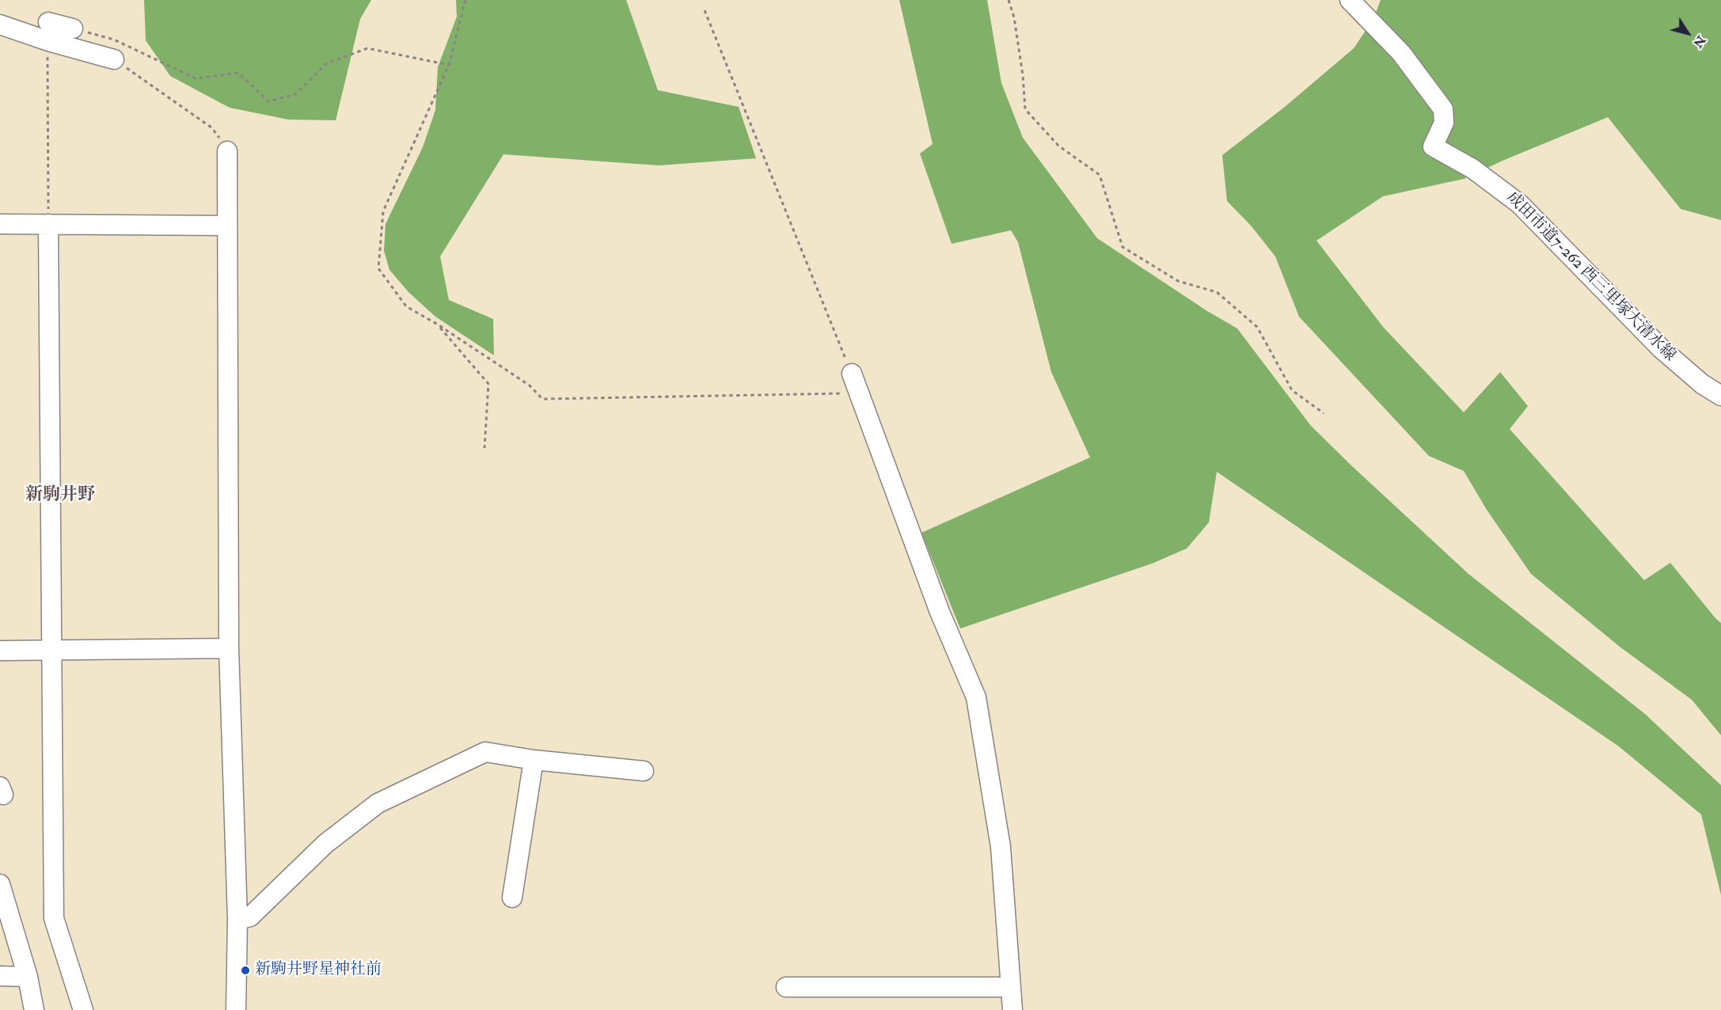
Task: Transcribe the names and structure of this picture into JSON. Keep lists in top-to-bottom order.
{
  "streets": {
    "street": ["成田市道7-262 西三里塚大清水線"]
  },
  "districts": ["新駒井野"],
  "places": ["新駒井野星神社前"],
  "north": "bottom right"
}
